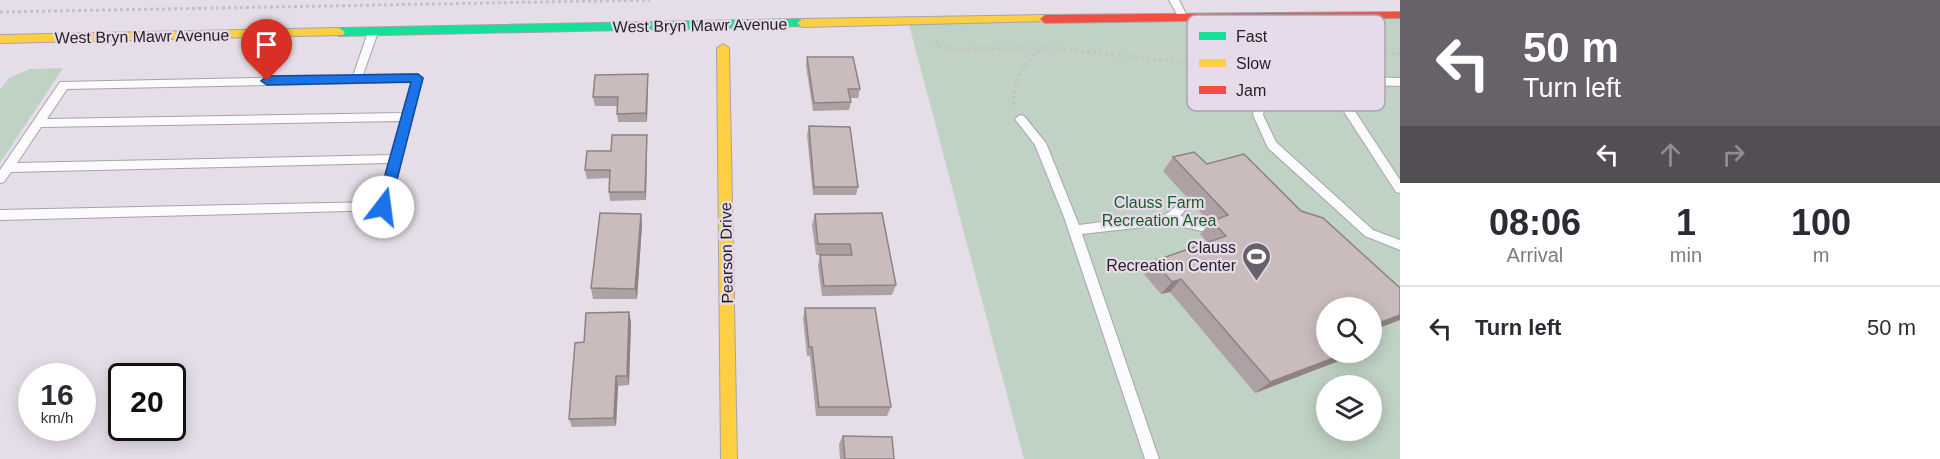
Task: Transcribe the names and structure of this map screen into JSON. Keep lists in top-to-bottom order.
{
  "streets": {
    "street": ["West Bryn Mawr Avenue", "Pearson Drive"]
  },
  "parks": ["Clauss Farm Recreation Area"],
  "places": {
    "sports": ["Clauss Recreation Center"]
  },
  "legend": ["Fast", "Slow", "Jam"],
  "page": {
    "turn": ["50 m", "Turn left"],
    "eta": [
      "08:06",
      "Arrival",
      "1",
      "min",
      "100",
      "m"
    ],
    "list": [
      {
        "name": "Turn left",
        "value": "50 m"
      }
    ],
    "speed": "16 km/h",
    "limit": "20"
  }
}
